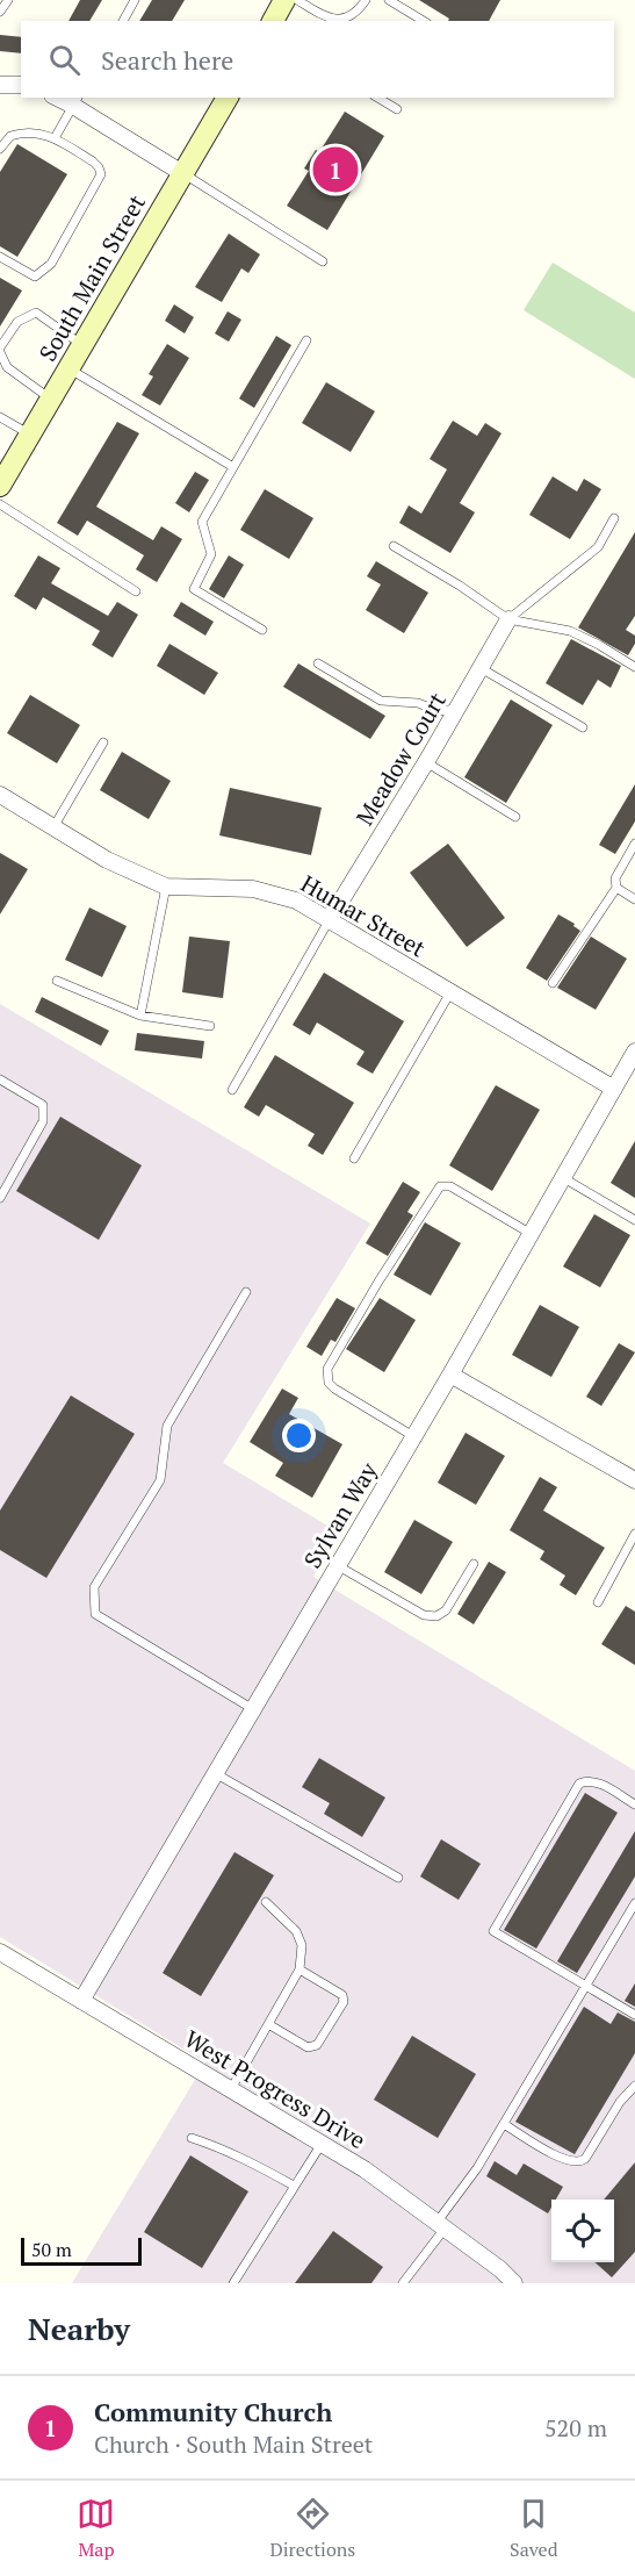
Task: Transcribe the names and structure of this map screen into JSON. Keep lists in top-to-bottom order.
{
  "streets": {
    "main road": ["South Main Street"],
    "street": [
      "Meadow Court",
      "Humar Street",
      "Sylvan Way",
      "West Progress Drive"
    ]
  },
  "crossings": [
    ["Meadow Court", "Humar Street"],
    ["Humar Street", "Sylvan Way"],
    ["Sylvan Way", "West Progress Drive"]
  ],
  "scale_bar": "50 m",
  "page": {
    "search": "Search here",
    "pins": "1",
    "scale": "50 m",
    "heading": "Nearby",
    "list": [
      {
        "mark": "1",
        "name": "Community Church",
        "note": "Church · South Main Street",
        "value": "520 m"
      }
    ],
    "nav": ["Map", "Directions", "Saved"]
  }
}
